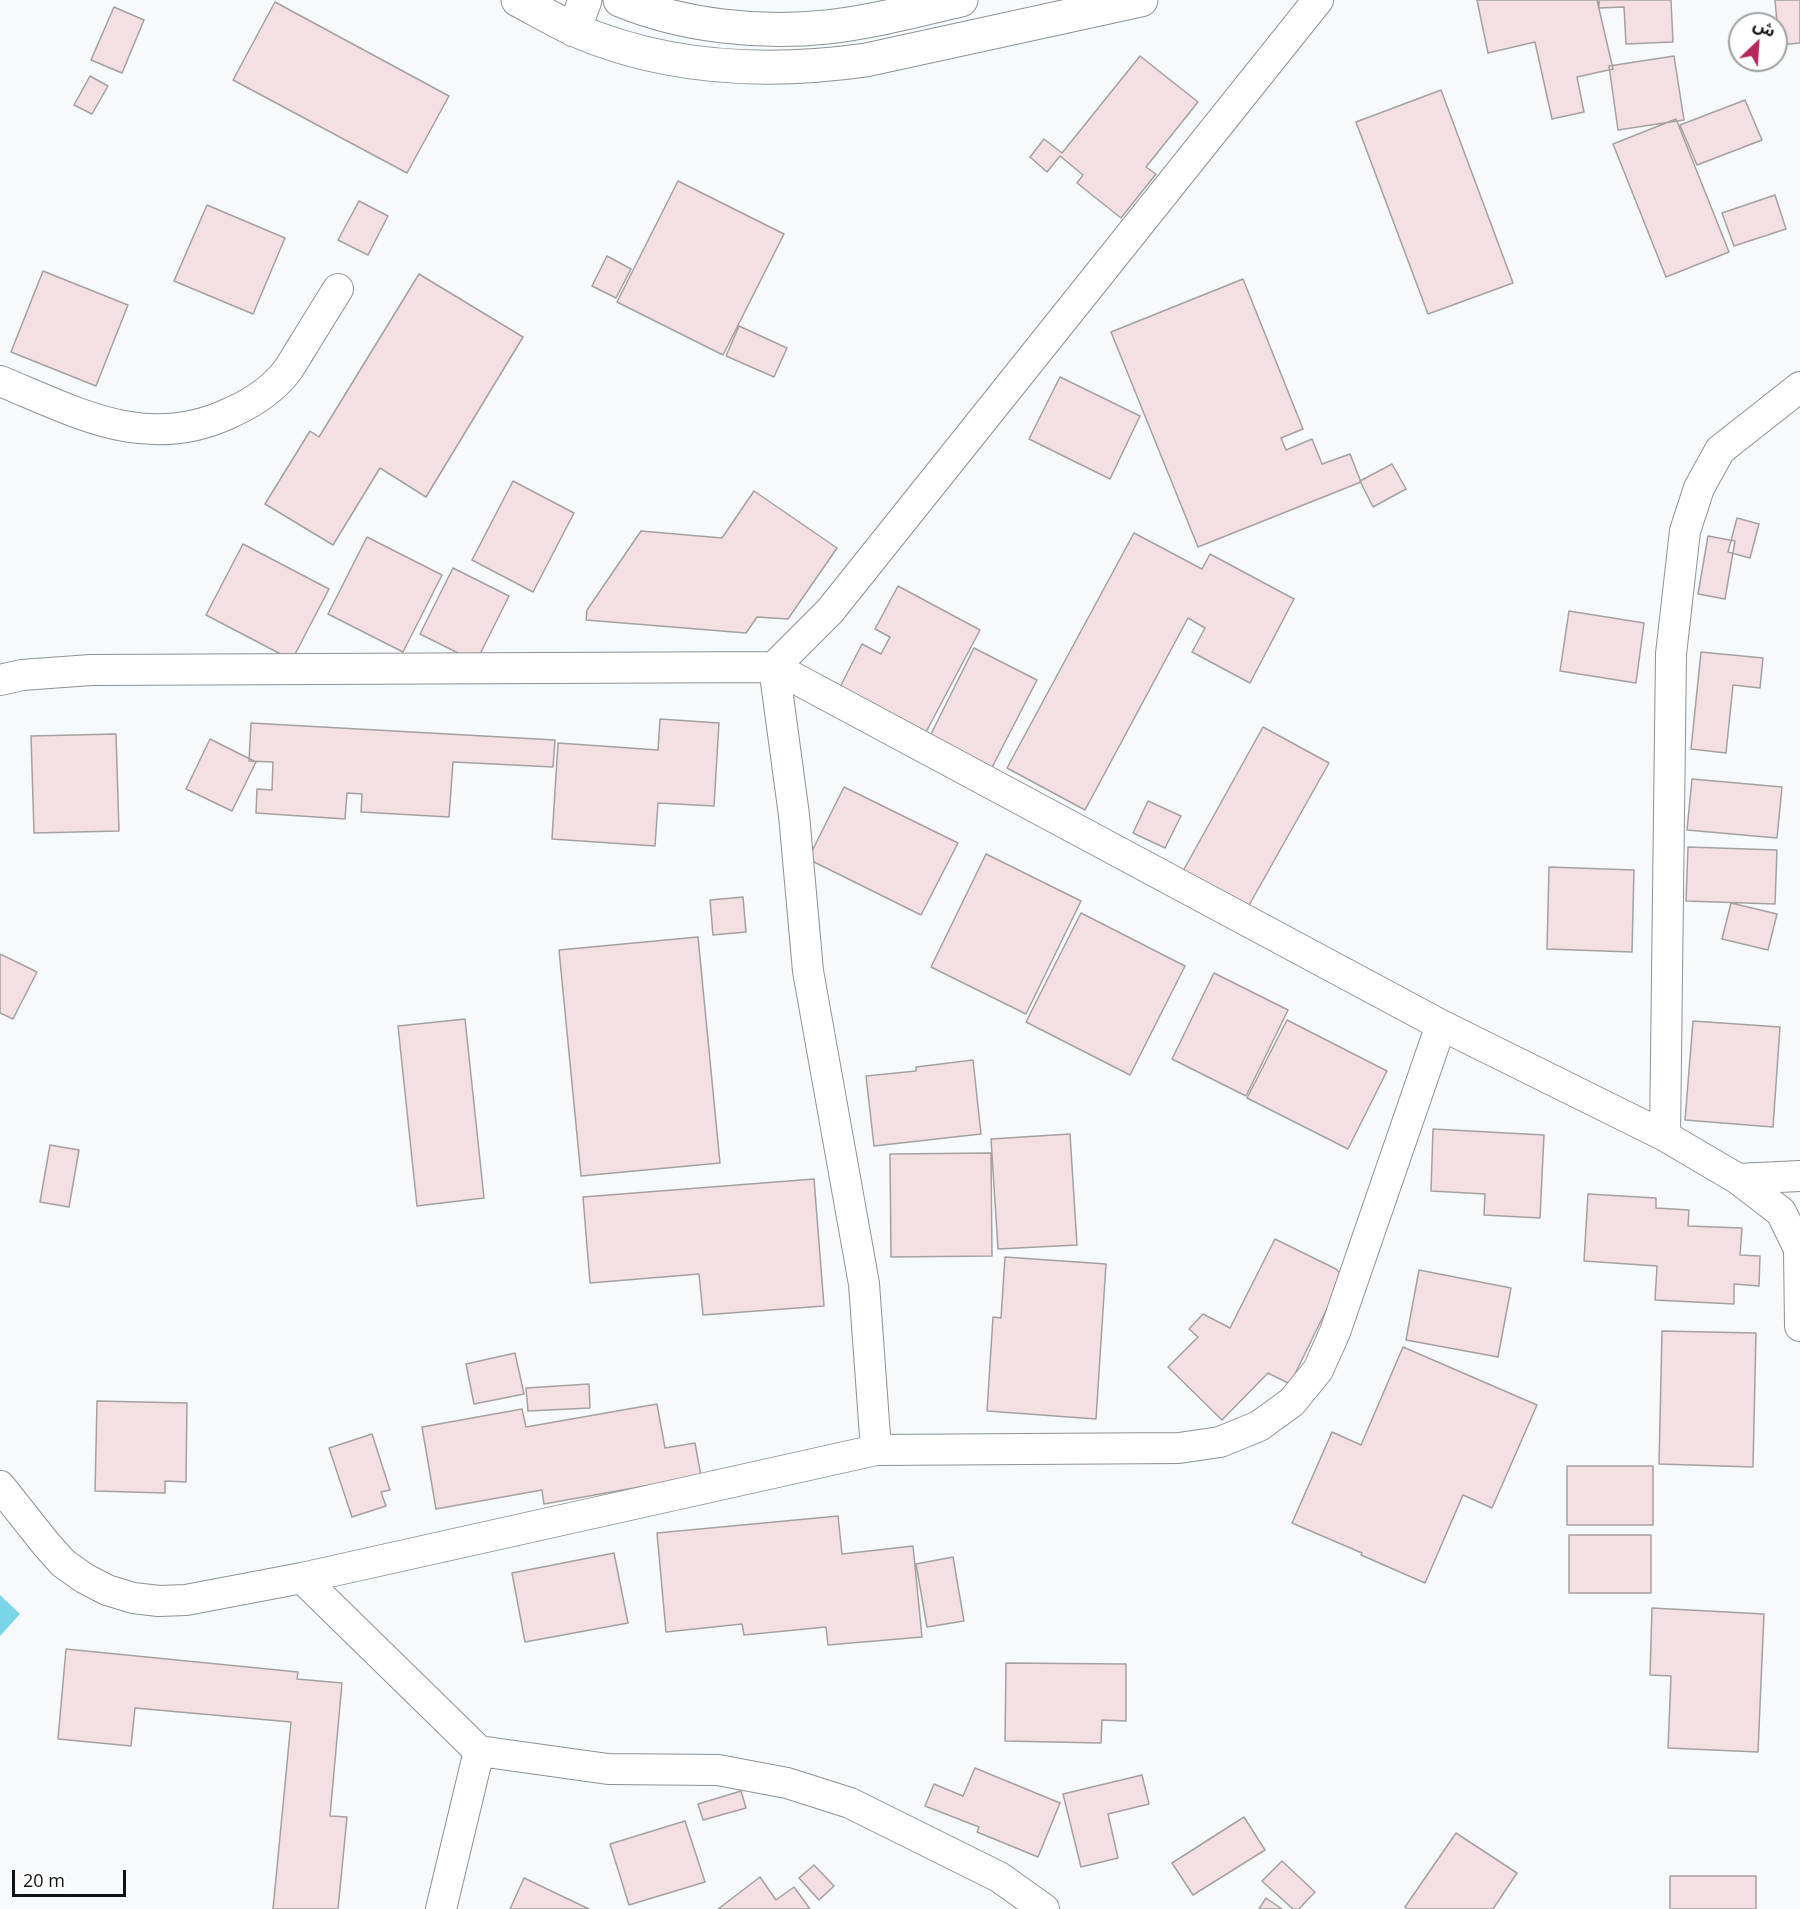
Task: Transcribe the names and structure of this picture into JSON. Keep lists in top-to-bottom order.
{
  "scale_bar": "20 m",
  "north": "top right"
}
